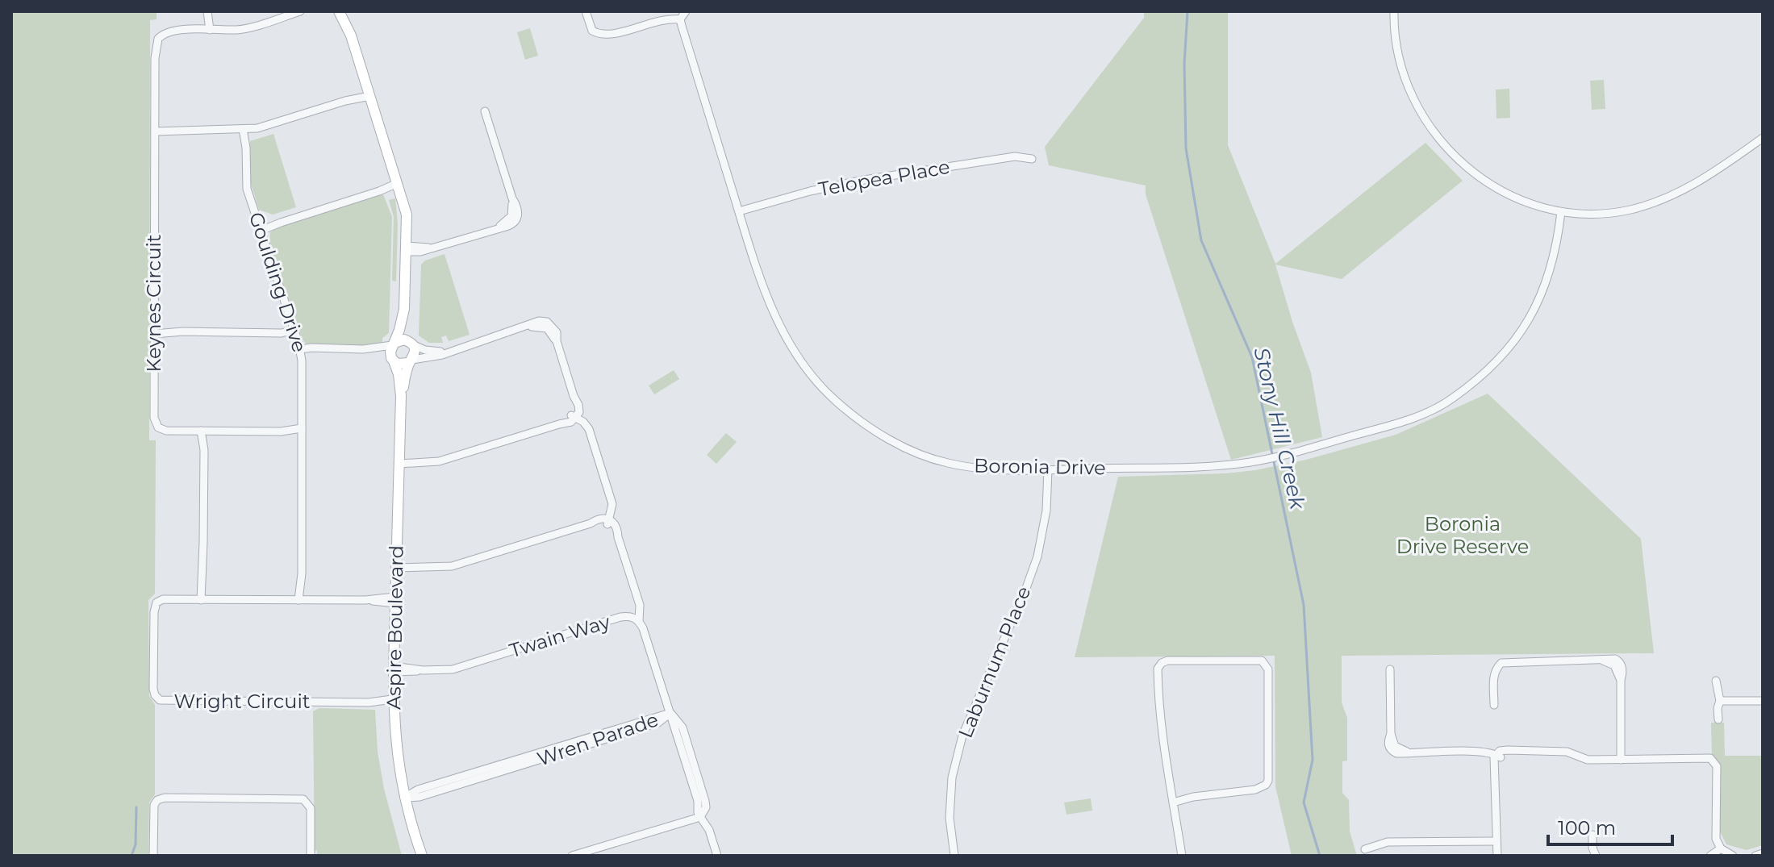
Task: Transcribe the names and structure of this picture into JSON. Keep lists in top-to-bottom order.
{
  "streets": {
    "street": [
      "Telopea Place",
      "Goulding Drive",
      "Keynes Circuit",
      "Boronia Drive",
      "Aspire Boulevard",
      "Twain Way",
      "Laburnum Place",
      "Wright Circuit",
      "Wren Parade"
    ]
  },
  "crossings": [
    ["Telopea Place", "Boronia Drive"],
    ["Goulding Drive", "Keynes Circuit"],
    ["Goulding Drive", "Wright Circuit"],
    ["Boronia Drive", "Laburnum Place"],
    ["Aspire Boulevard", "Twain Way"],
    ["Aspire Boulevard", "Wright Circuit"],
    ["Aspire Boulevard", "Wren Parade"],
    ["Twain Way", "Wren Parade"]
  ],
  "water": ["Stony Hill Creek"],
  "parks": ["Boronia Drive Reserve"],
  "scale_bar": "100 m"
}
